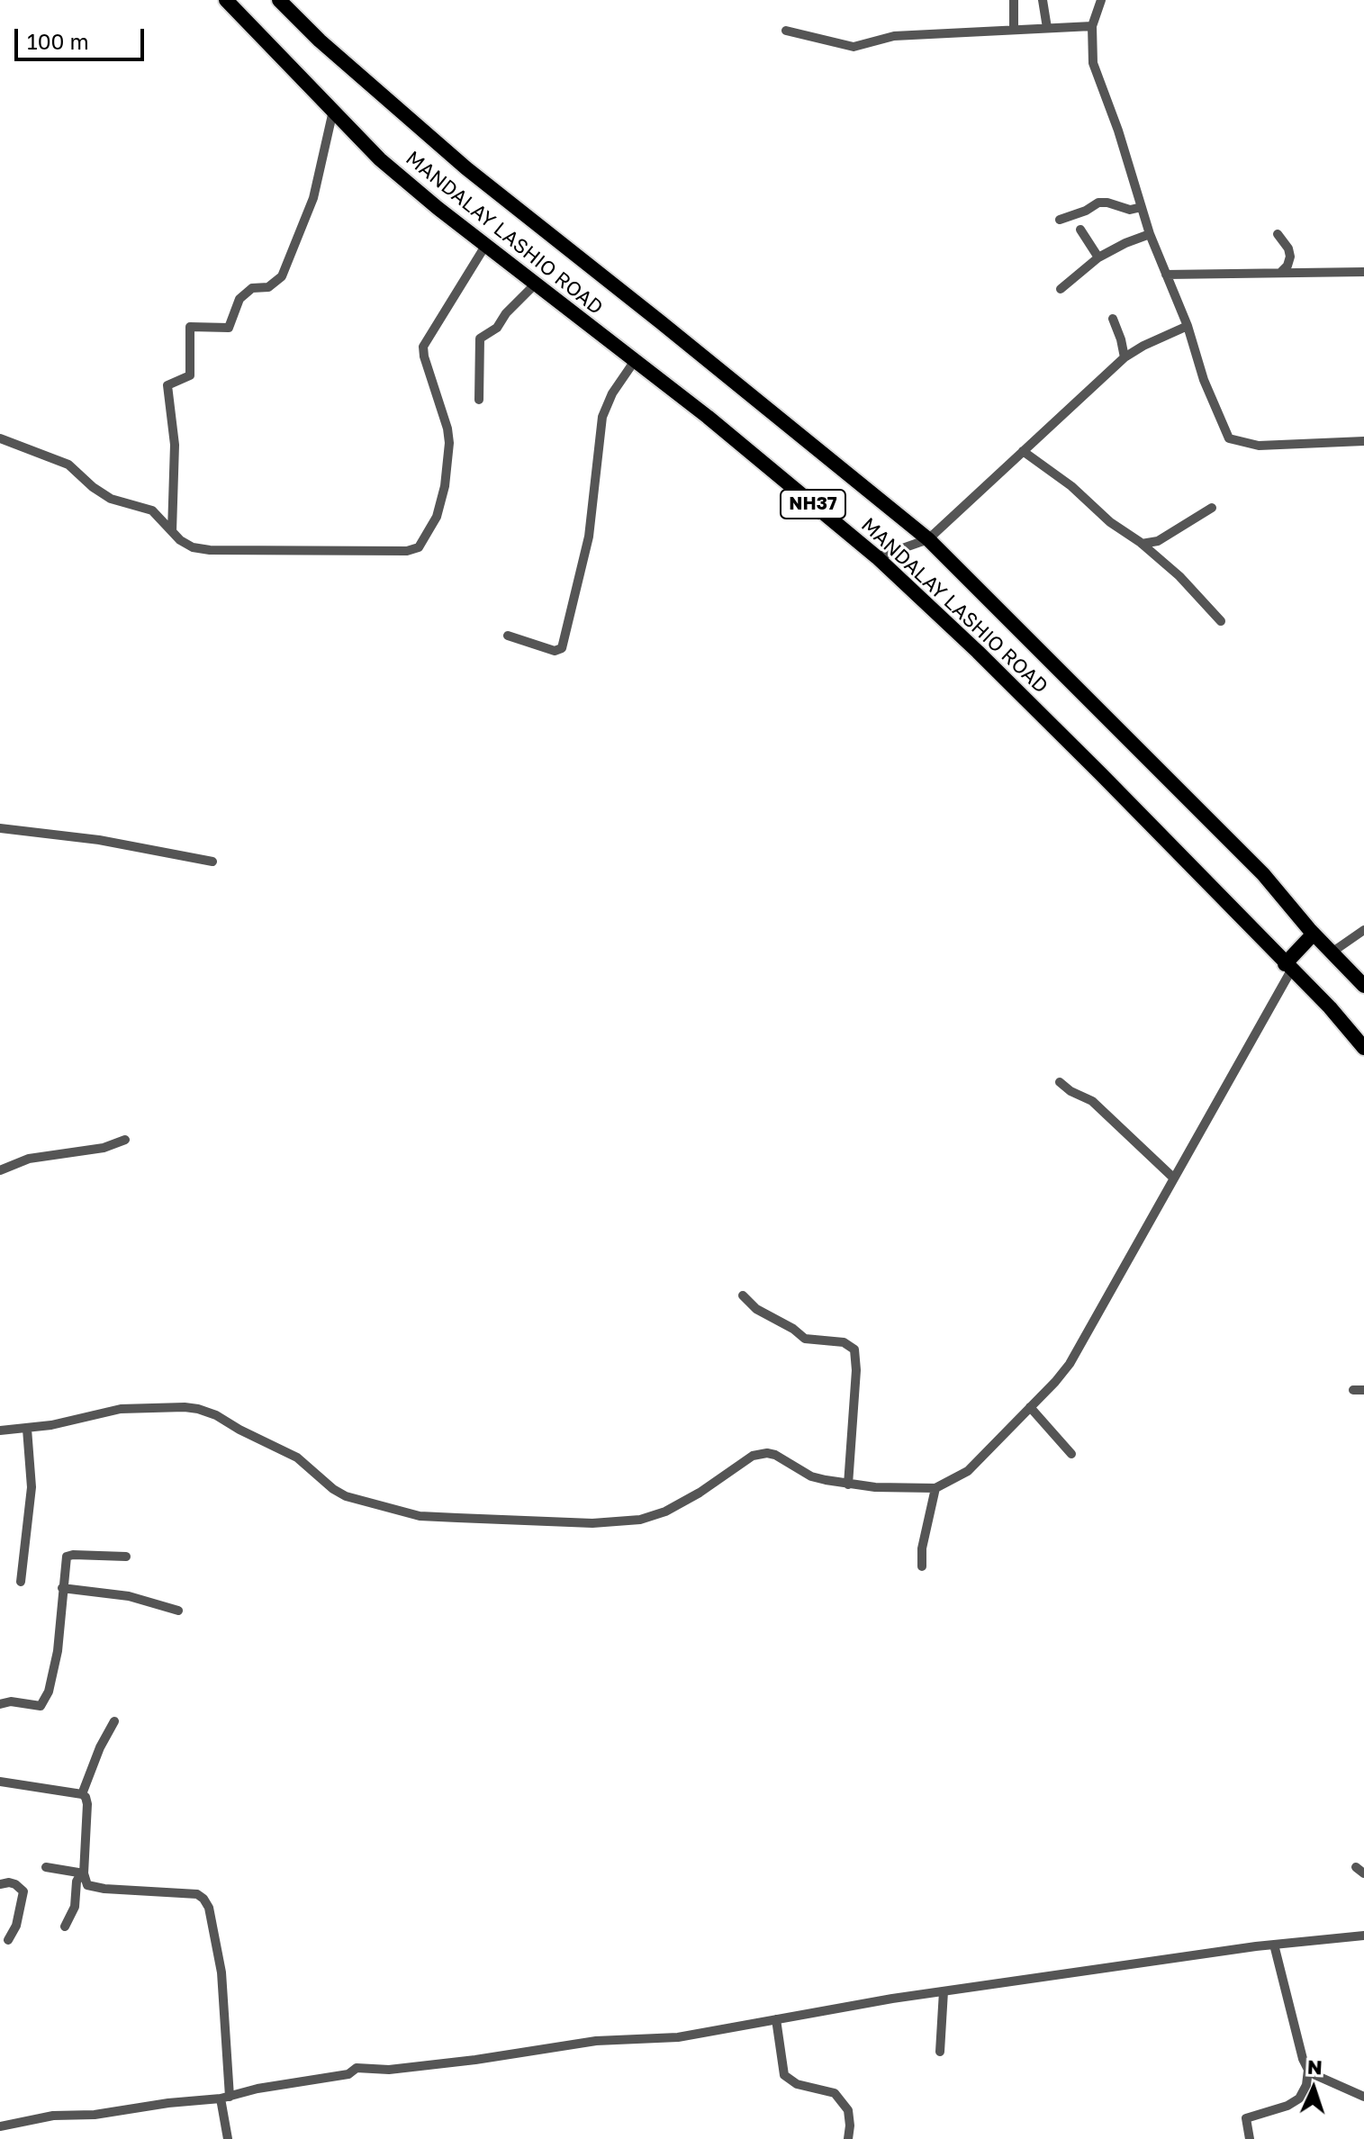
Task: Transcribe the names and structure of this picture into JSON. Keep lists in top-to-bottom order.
{
  "streets": {
    "highway": ["MANDALAY LASHIO ROAD", "NH37"]
  },
  "scale_bar": "100 m",
  "north": "top"
}
